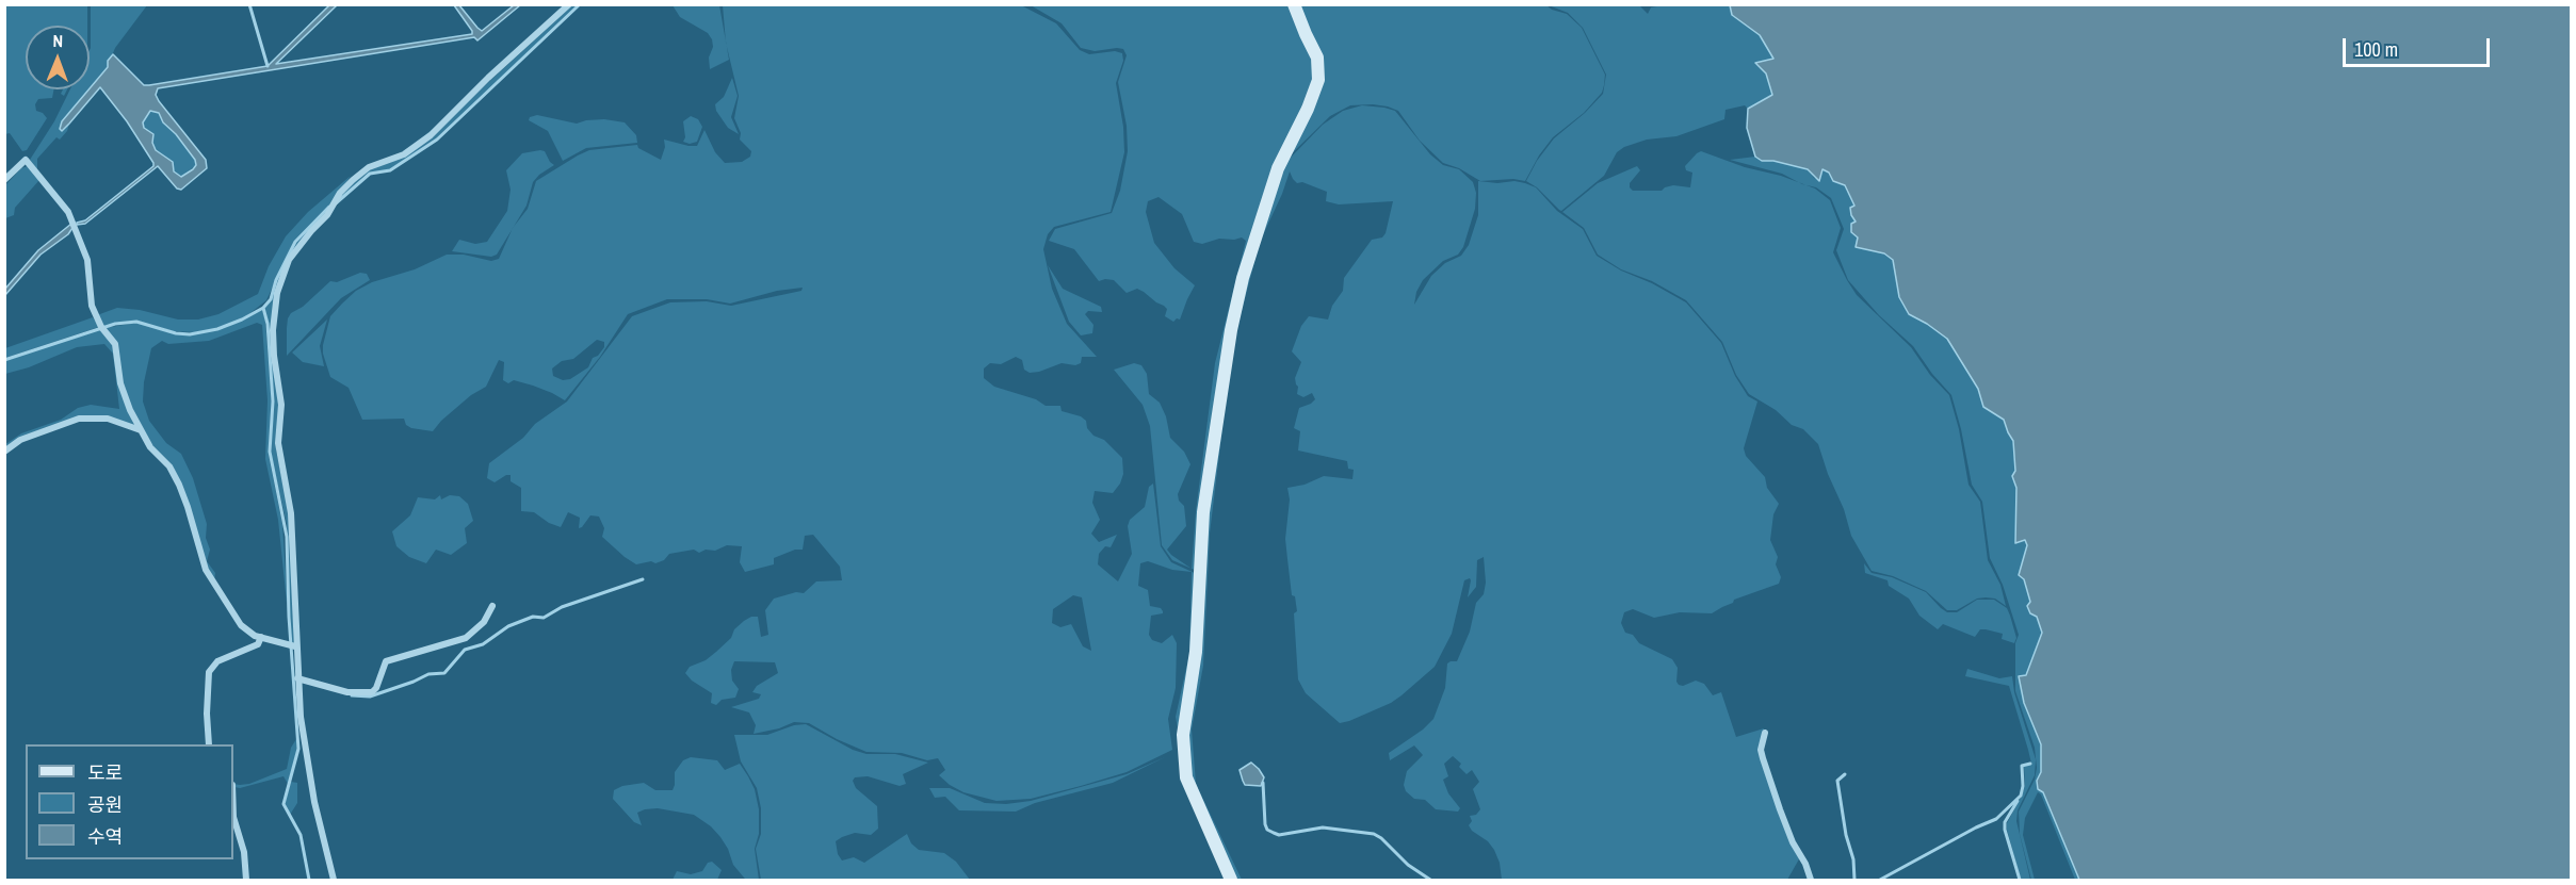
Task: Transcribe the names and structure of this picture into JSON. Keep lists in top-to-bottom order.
{
  "legend": ["도로", "공원", "수역"],
  "scale_bar": "100 m",
  "north": "top"
}
